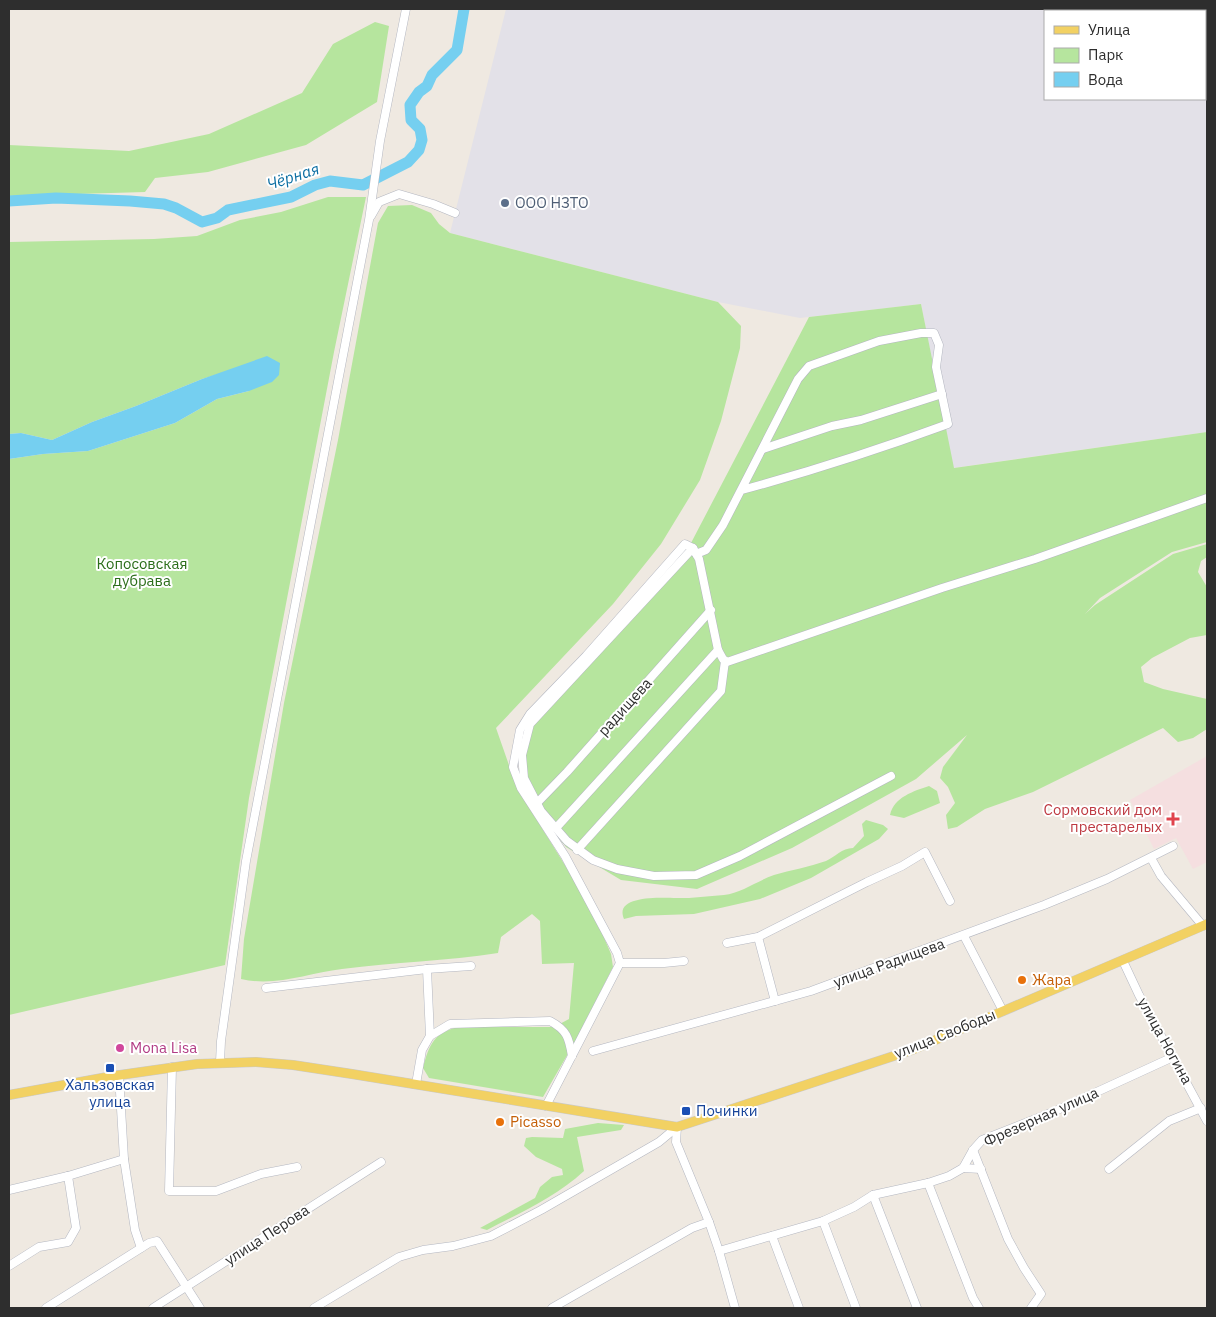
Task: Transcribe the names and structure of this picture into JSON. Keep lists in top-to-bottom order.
{
  "streets": {
    "main road": ["улица Свободы"],
    "street": [
      "радищева",
      "улица Радищева",
      "улица Ногина",
      "Фрезерная улица",
      "улица Перова"
    ]
  },
  "crossings": [
    ["улица Свободы", "улица Ногина"],
    ["улица Ногина", "Фрезерная улица"]
  ],
  "water": ["Чёрная"],
  "parks": ["Копосовская дубрава"],
  "places": {
    "other": [
      "ООО НЗТО",
      "Жара",
      "Mona Lisa",
      "Picasso"
    ],
    "health": ["Сормовский дом престарелых"],
    "transit": ["Хальзовская улица", "Починки"]
  },
  "legend": ["Улица", "Парк", "Вода"]
}
